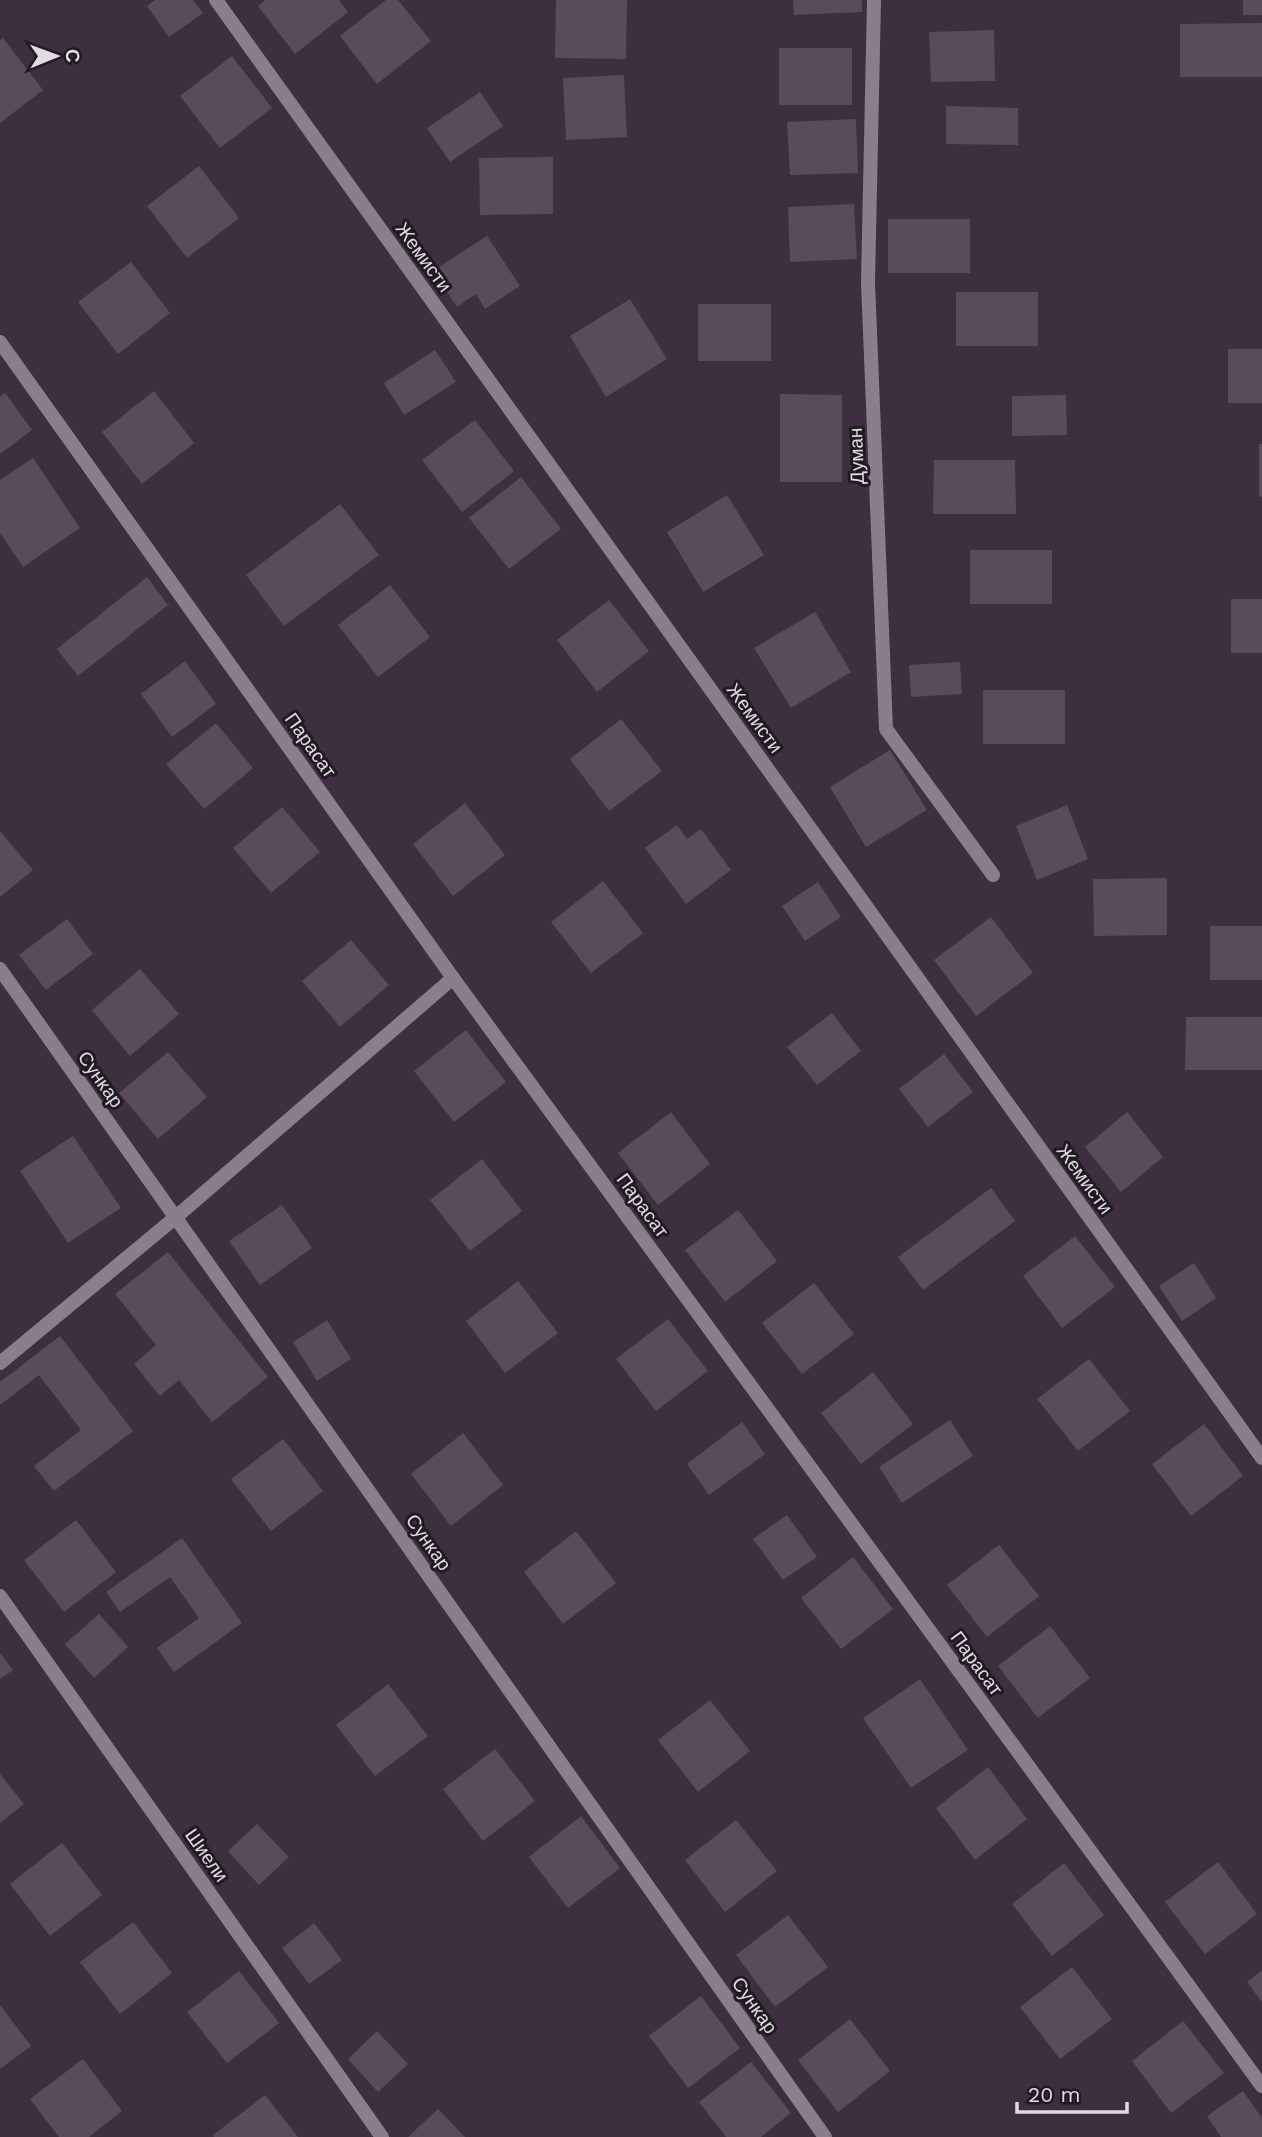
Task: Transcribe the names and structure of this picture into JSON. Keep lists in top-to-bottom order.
{
  "streets": {
    "street": [
      "Жемисти",
      "Думан",
      "Парасат",
      "Сункар",
      "Шиели"
    ]
  },
  "scale_bar": "20 m",
  "north": "right"
}
